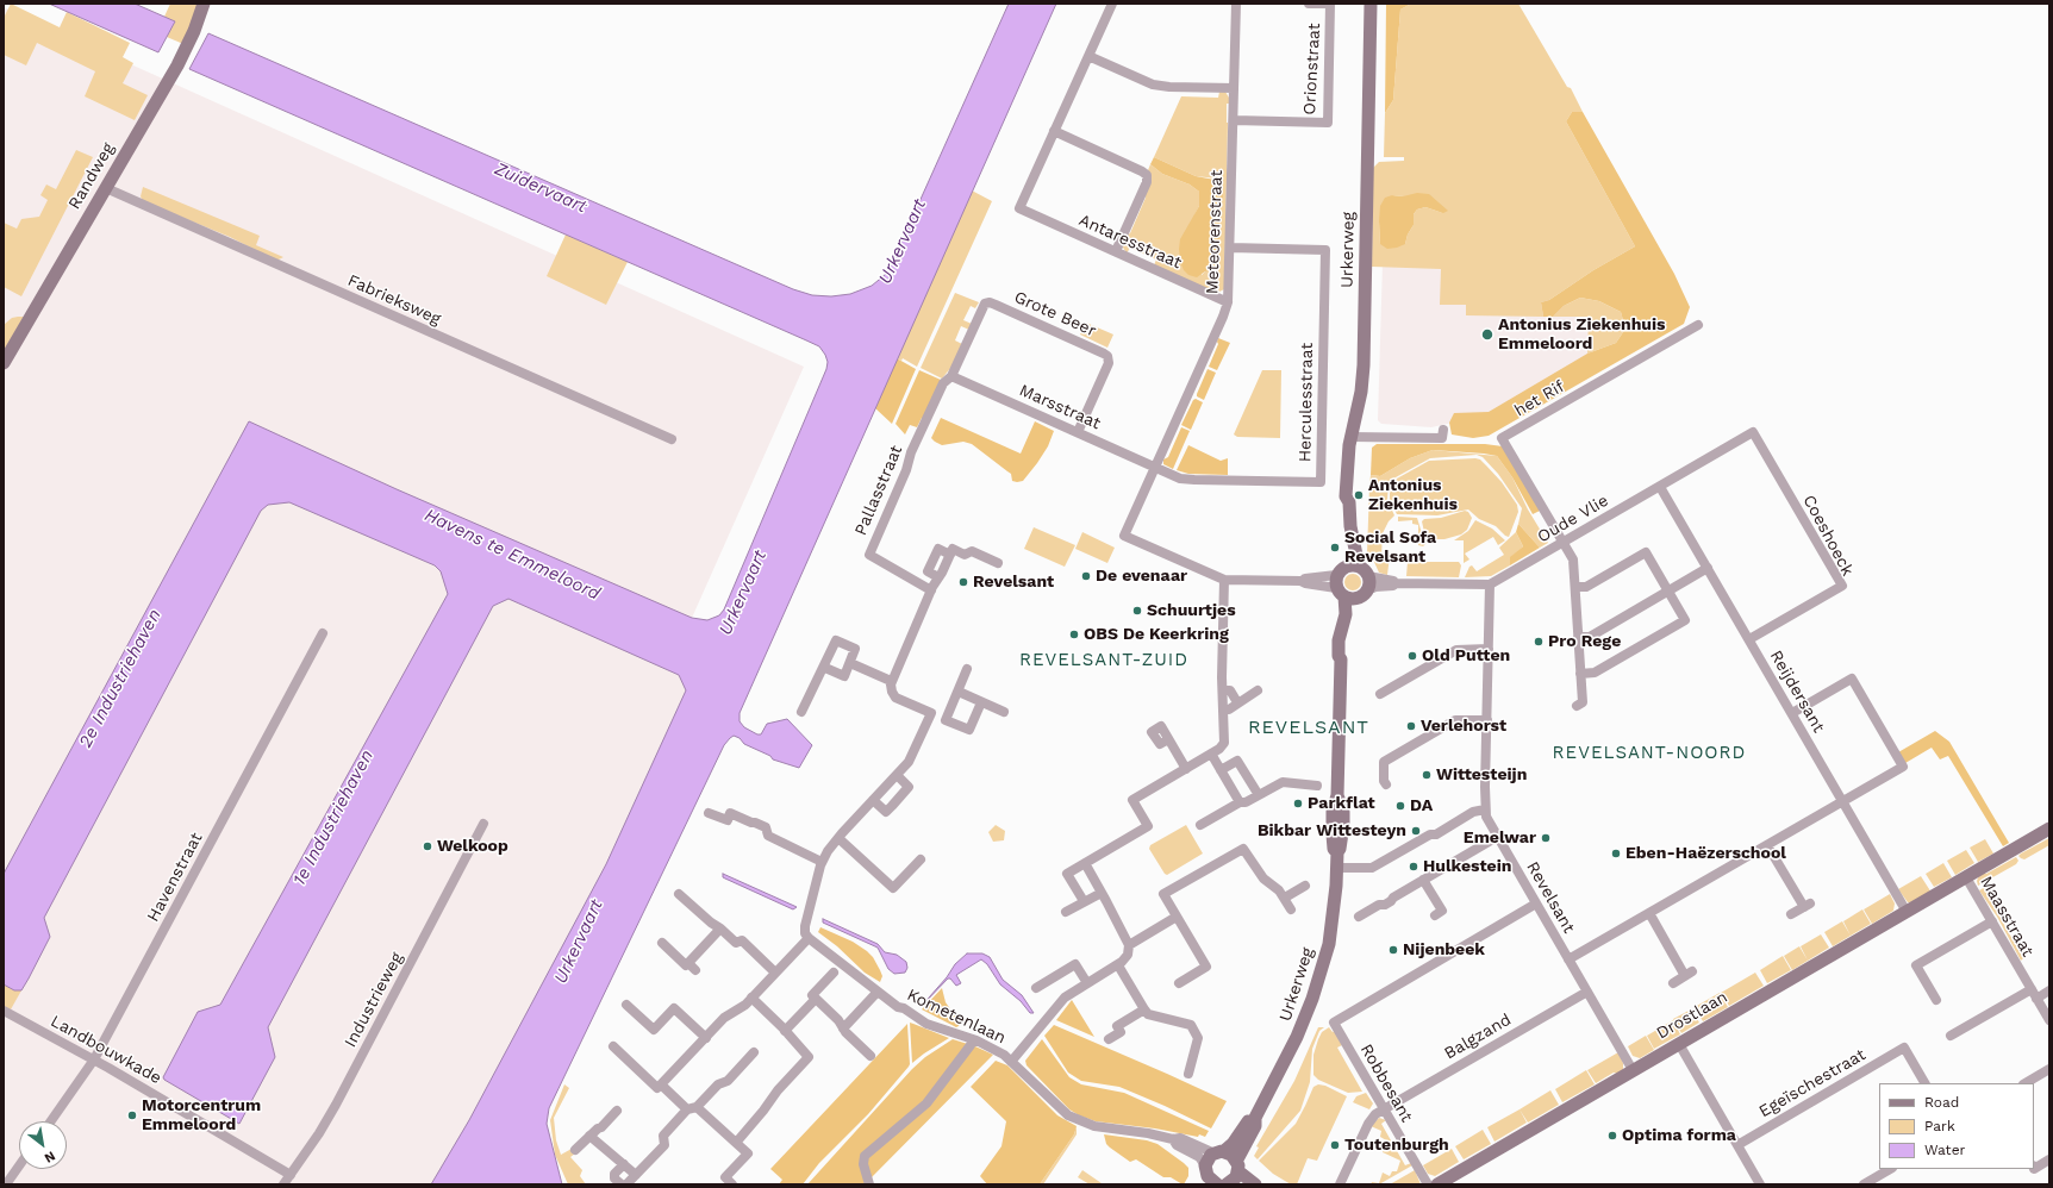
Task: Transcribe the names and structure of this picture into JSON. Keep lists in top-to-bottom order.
{
  "streets": {
    "main road": ["Randweg", "Urkerweg", "Drostlaan"],
    "street": [
      "Orionstraat",
      "Meteorenstraat",
      "Antaresstraat",
      "Fabrieksweg",
      "Grote Beer",
      "het Rif",
      "Herculesstraat",
      "Marsstraat",
      "Pallasstraat",
      "Oude Vlie",
      "Coeshoeck",
      "Reijdersant",
      "Havenstraat",
      "Revelsant",
      "Maasstraat",
      "Industrieweg",
      "Kometenlaan",
      "Balgzand",
      "Landbouwkade",
      "Robbesant",
      "Egeïschestraat"
    ]
  },
  "crossings": [
    ["Orionstraat", "Meteorenstraat"],
    ["Randweg", "Fabrieksweg"],
    ["Meteorenstraat", "Antaresstraat"],
    ["Meteorenstraat", "Herculesstraat"],
    ["Meteorenstraat", "Marsstraat"],
    ["Urkerweg", "Kometenlaan"],
    ["Grote Beer", "Marsstraat"],
    ["Grote Beer", "Pallasstraat"],
    ["het Rif", "Oude Vlie"],
    ["Herculesstraat", "Marsstraat"],
    ["Marsstraat", "Pallasstraat"],
    ["Oude Vlie", "Coeshoeck"],
    ["Oude Vlie", "Reijdersant"],
    ["Oude Vlie", "Revelsant"],
    ["Coeshoeck", "Reijdersant"],
    ["Reijdersant", "Drostlaan"],
    ["Havenstraat", "Landbouwkade"],
    ["Revelsant", "Drostlaan"],
    ["Revelsant", "Balgzand"],
    ["Revelsant", "Robbesant"],
    ["Maasstraat", "Drostlaan"],
    ["Industrieweg", "Landbouwkade"],
    ["Balgzand", "Robbesant"]
  ],
  "districts": ["REVELSANT-ZUID", "REVELSANT", "REVELSANT-NOORD"],
  "water": [
    "Zuidervaart",
    "Urkervaart",
    "Havens te Emmeloord",
    "2e Industriehaven",
    "1e Industriehaven"
  ],
  "places": [
    "Antonius Ziekenhuis Emmeloord",
    "Antonius Ziekenhuis",
    "Social Sofa Revelsant",
    "De evenaar",
    "Revelsant",
    "Schuurtjes",
    "OBS De Keerkring",
    "Pro Rege",
    "Old Putten",
    "Verlehorst",
    "Wittesteijn",
    "Parkflat",
    "DA",
    "Bikbar Wittesteyn",
    "Emelwar",
    "Welkoop",
    "Eben-Haëzerschool",
    "Hulkestein",
    "Nijenbeek",
    "Motorcentrum Emmeloord",
    "Optima forma",
    "Toutenburgh"
  ],
  "legend": ["Road", "Park", "Water"],
  "north": "bottom right"
}
